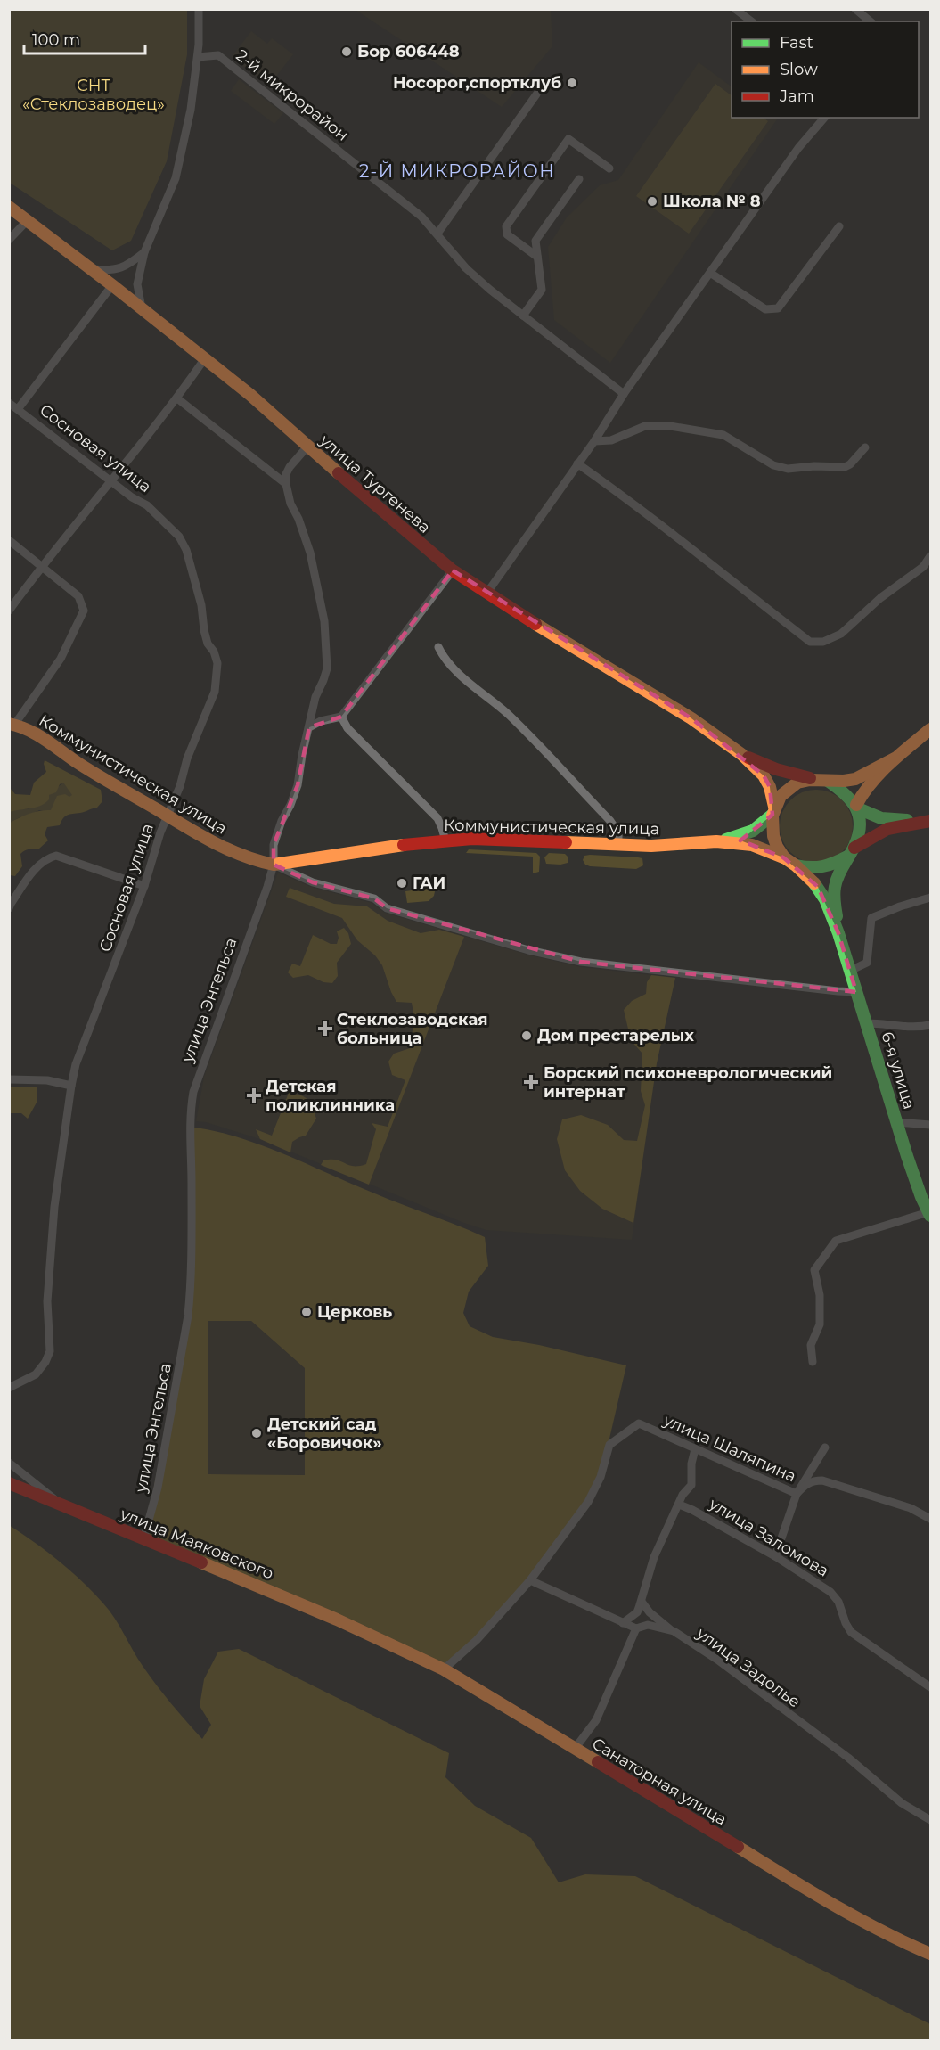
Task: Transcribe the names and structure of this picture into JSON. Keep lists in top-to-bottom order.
{
  "streets": {
    "street": [
      "2-й микрорайон",
      "Сосновая улица",
      "улица Тургенева",
      "Коммунистическая улица",
      "улица Энгельса",
      "6-я улица",
      "улица Шаляпина",
      "улица Заломова",
      "улица Маяковского",
      "улица Задолье",
      "Санаторная улица"
    ]
  },
  "crossings": [
    ["Сосновая улица", "Коммунистическая улица"],
    ["улица Тургенева", "Коммунистическая улица"],
    ["Коммунистическая улица", "улица Энгельса"],
    ["улица Энгельса", "улица Маяковского"],
    ["улица Шаляпина", "улица Задолье"],
    ["улица Маяковского", "Санаторная улица"]
  ],
  "districts": ["2-Й МИКРОРАЙОН"],
  "parks": ["СНТ «Стеклозаводец»"],
  "places": {
    "other": [
      "Бор 606448",
      "Носорог,спортклуб",
      "Школа № 8",
      "ГАИ",
      "Дом престарелых",
      "Церковь",
      "Детский сад «Боровичок»"
    ],
    "health": ["Стеклозаводская больница", "Борский психоневрологический интернат", "Детская поликлинника"]
  },
  "legend": ["Fast", "Slow", "Jam"],
  "scale_bar": "100 m"
}
